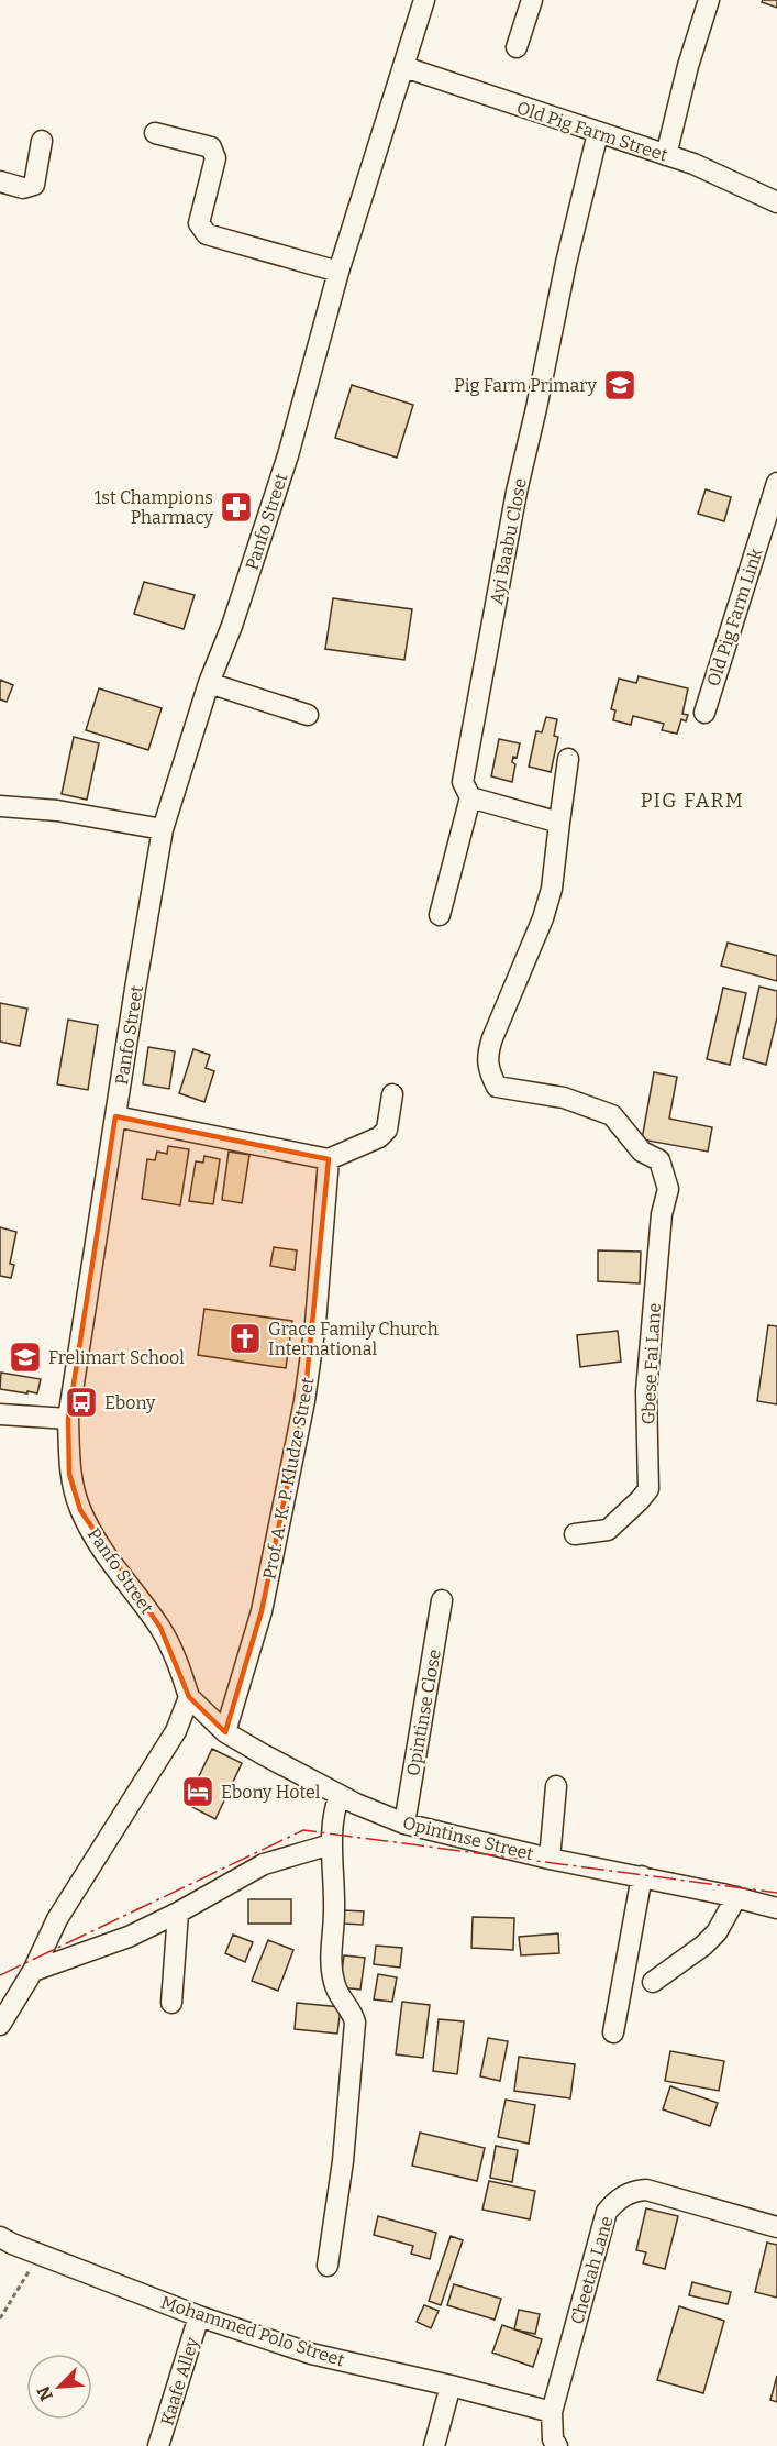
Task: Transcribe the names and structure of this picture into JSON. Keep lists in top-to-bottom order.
{
  "streets": {
    "street": [
      "Old Pig Farm Street",
      "Panfo Street",
      "Ayi Baabu Close",
      "Old Pig Farm Link",
      "Gbese Fai Lane",
      "Prof. A. K. P. Kludze Street",
      "Opintinse Close",
      "Opintinse Street",
      "Cheetah Lane",
      "Mohammed Polo Street",
      "Kaafe Alley"
    ]
  },
  "crossings": [
    ["Old Pig Farm Street", "Panfo Street"],
    ["Old Pig Farm Street", "Ayi Baabu Close"],
    ["Panfo Street", "Opintinse Street"],
    ["Prof. A. K. P. Kludze Street", "Opintinse Street"],
    ["Opintinse Close", "Opintinse Street"],
    ["Cheetah Lane", "Mohammed Polo Street"],
    ["Mohammed Polo Street", "Kaafe Alley"]
  ],
  "districts": ["PIG FARM"],
  "places": {
    "school or university": ["Pig Farm Primary", "Frelimart School"],
    "pharmacy": ["1st Champions Pharmacy"],
    "church": ["Grace Family Church International"],
    "bus stop": ["Ebony"],
    "hotel": ["Ebony Hotel"]
  },
  "north": "bottom left"
}
